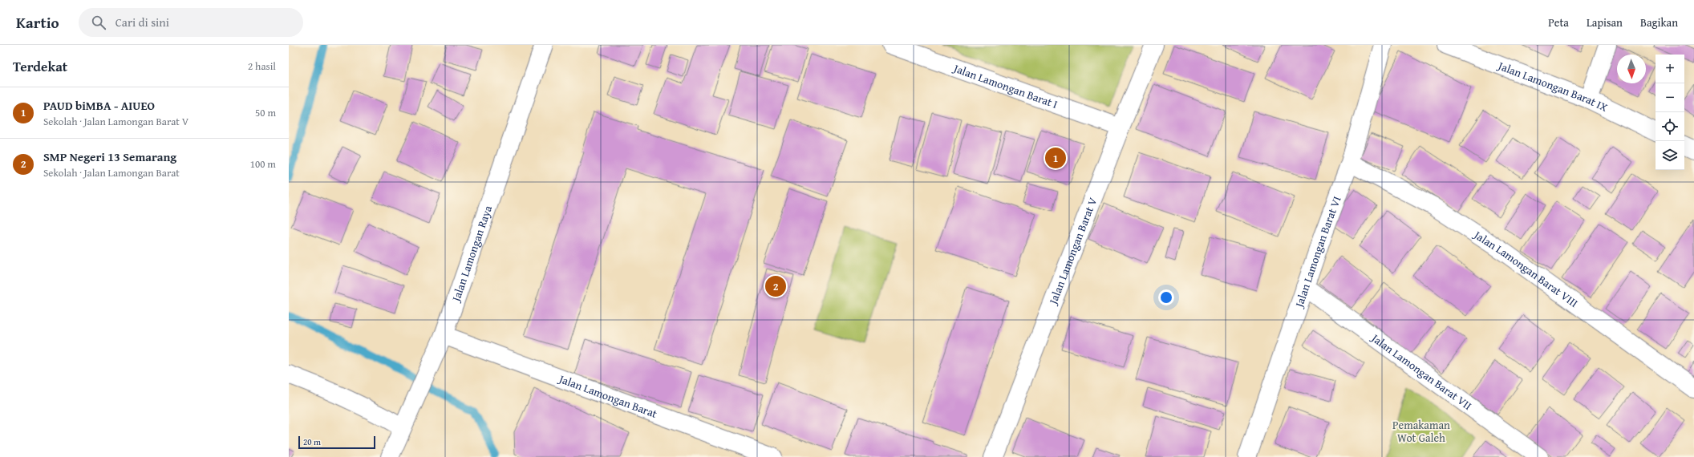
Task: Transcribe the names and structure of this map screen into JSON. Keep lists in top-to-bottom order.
{
  "streets": {
    "street": [
      "Jalan Lamongan Barat I",
      "Jalan Lamongan Barat IX",
      "Jalan Lamongan Barat V",
      "Jalan Lamongan Barat VI",
      "Jalan Lamongan Raya",
      "Jalan Lamongan Barat VIII",
      "Jalan Lamongan Barat VII",
      "Jalan Lamongan Barat"
    ]
  },
  "crossings": [
    ["Jalan Lamongan Barat I", "Jalan Lamongan Barat V"],
    ["Jalan Lamongan Barat VI", "Jalan Lamongan Barat VIII"],
    ["Jalan Lamongan Barat VI", "Jalan Lamongan Barat VII"],
    ["Jalan Lamongan Raya", "Jalan Lamongan Barat"]
  ],
  "parks": ["Pemakaman Wot Galeh"],
  "scale_bar": "20 m",
  "north": "bottom",
  "page": {
    "header": "Kartio",
    "search": "Cari di sini",
    "nav": ["Peta", "Lapisan", "Bagikan"],
    "heading": ["Terdekat", "2 hasil"],
    "map_buttons": ["+", "−"],
    "list": [
      {
        "mark": "1",
        "name": "PAUD biMBA - AIUEO",
        "note": "Sekolah · Jalan Lamongan Barat V",
        "value": "50 m"
      },
      {
        "mark": "2",
        "name": "SMP Negeri 13 Semarang",
        "note": "Sekolah · Jalan Lamongan Barat",
        "value": "100 m"
      }
    ],
    "pins": ["1", "2"],
    "scale": "20 m"
  }
}
